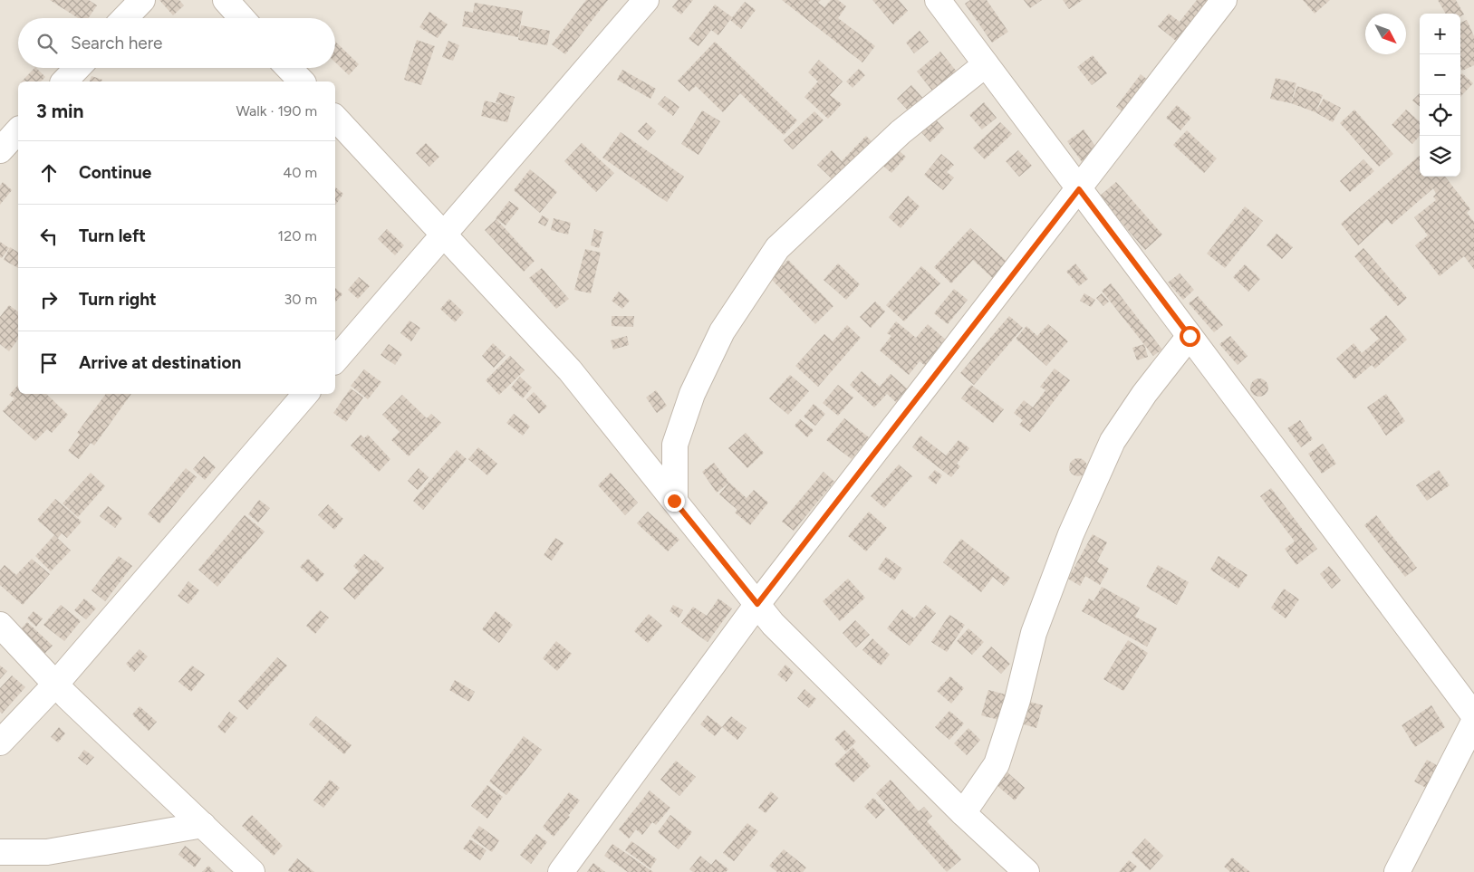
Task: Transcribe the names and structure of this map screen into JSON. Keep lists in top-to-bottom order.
{
  "north": "bottom right",
  "page": {
    "map_buttons": ["+", "−"],
    "search": "Search here",
    "heading": ["3 min", "Walk · 190 m"],
    "list": [
      ["Continue", "40 m"],
      ["Turn left", "120 m"],
      ["Turn right", "30 m"],
      "Arrive at destination"
    ]
  }
}
